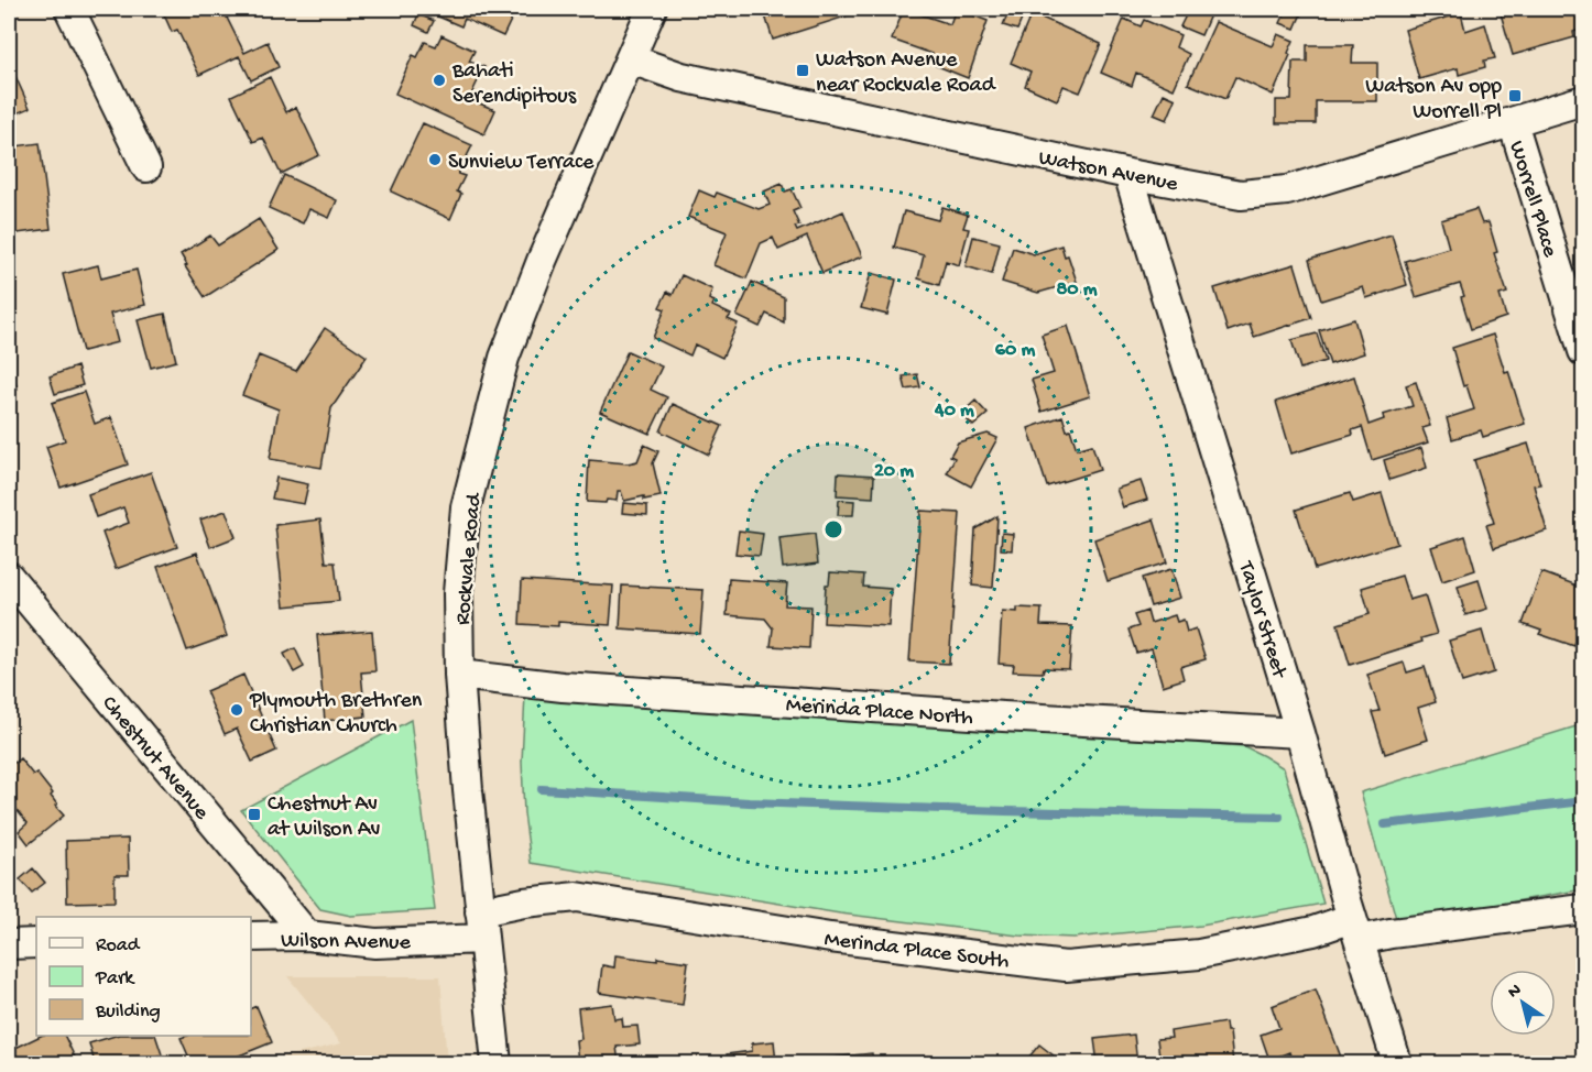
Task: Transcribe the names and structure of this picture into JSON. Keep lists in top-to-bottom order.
{
  "streets": {
    "street": [
      "Watson Avenue",
      "Worrell Place",
      "Rockvale Road",
      "Taylor Street",
      "Merinda Place North",
      "Chestnut Avenue",
      "Wilson Avenue",
      "Merinda Place South"
    ]
  },
  "crossings": [
    ["Watson Avenue", "Worrell Place"],
    ["Watson Avenue", "Rockvale Road"],
    ["Watson Avenue", "Taylor Street"],
    ["Rockvale Road", "Merinda Place North"],
    ["Rockvale Road", "Wilson Avenue"],
    ["Rockvale Road", "Merinda Place South"],
    ["Taylor Street", "Merinda Place North"],
    ["Taylor Street", "Merinda Place South"],
    ["Chestnut Avenue", "Wilson Avenue"],
    ["Wilson Avenue", "Merinda Place South"]
  ],
  "places": {
    "transit": ["Watson Avenue near Rockvale Road", "Watson Av opp Worrell Pl", "Chestnut Av at Wilson Av"],
    "other": ["Bahati Serendipitous", "Sunview Terrace", "Plymouth Brethren Christian Church"]
  },
  "legend": ["Road", "Park", "Building"],
  "north": "top left",
  "rings": [
    "80 m",
    "60 m",
    "40 m",
    "20 m"
  ]
}
